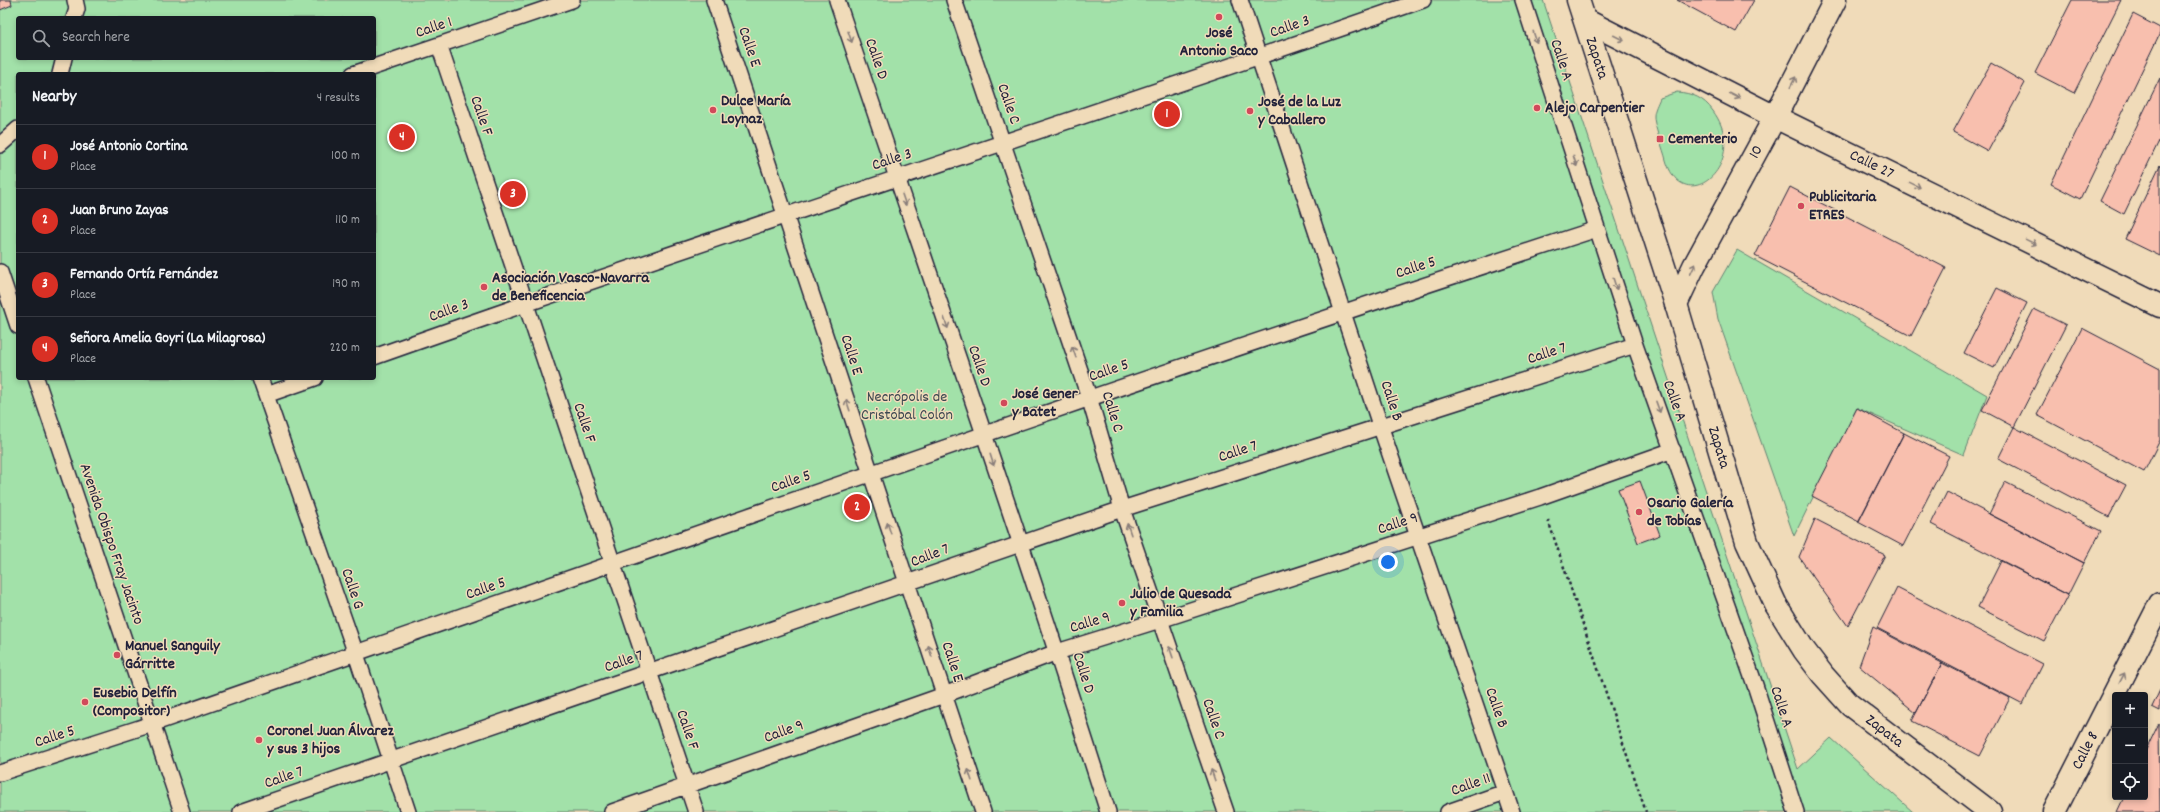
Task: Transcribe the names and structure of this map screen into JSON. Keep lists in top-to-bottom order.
{
  "streets": {
    "street": [
      "Zapata",
      "10",
      "Calle 27",
      "Calle 8"
    ],
    "lane": [
      "Calle 3",
      "Calle 1",
      "Calle E",
      "Calle D",
      "Calle A",
      "Calle C",
      "Calle F",
      "Calle 5",
      "Calle 7",
      "Calle B",
      "Calle 9",
      "Avenida Obispo Fray Jacinto",
      "Calle G",
      "Calle 11"
    ]
  },
  "crossings": [
    ["Calle 3", "Calle E"],
    ["Calle 3", "Calle D"],
    ["Calle 3", "Calle C"],
    ["Calle 3", "Calle F"],
    ["Calle 3", "Calle B"],
    ["Calle 1", "Calle F"],
    ["Calle E", "Calle 5"],
    ["Calle E", "Calle 7"],
    ["Calle E", "Calle 9"],
    ["Zapata", "10"],
    ["Zapata", "Calle 27"],
    ["Calle D", "Calle 5"],
    ["Calle D", "Calle 7"],
    ["Calle D", "Calle 9"],
    ["Calle A", "Calle 5"],
    ["Calle A", "Calle 7"],
    ["Calle A", "Calle 9"],
    ["Calle C", "Calle 5"],
    ["Calle C", "Calle 7"],
    ["Calle C", "Calle 9"],
    ["Calle F", "Calle 5"],
    ["Calle F", "Calle 7"],
    ["Calle F", "Calle 9"],
    ["10", "Calle 27"],
    ["Calle 5", "Calle B"],
    ["Calle 5", "Avenida Obispo Fray Jacinto"],
    ["Calle 5", "Calle G"],
    ["Calle 7", "Calle B"],
    ["Calle 7", "Calle G"],
    ["Calle B", "Calle 9"],
    ["Calle B", "Calle 11"]
  ],
  "one_way": [
    "Calle E",
    "Calle D",
    "Calle A",
    "Calle C",
    "10",
    "Calle 27",
    "Calle 8"
  ],
  "parks": ["Necrópolis de Cristóbal Colón"],
  "places": {
    "other": [
      "José Antonio Saco",
      "Alejo Carpentier",
      "Dulce María Loynaz",
      "José de la Luz y Caballero",
      "Publicitaria ETRES",
      "Asociación Vasco-Navarra de Beneficencia",
      "José Gener y Batet",
      "Osario Galería de Tobías",
      "Julio de Quesada y Familia",
      "Manuel Sanguily Gárritte",
      "Eusebio Delfín (Compositor)",
      "Coronel Juan Álvarez y sus 3 hijos"
    ],
    "transit": ["Cementerio"]
  },
  "page": {
    "search": "Search here",
    "heading": ["Nearby", "4 results"],
    "pins": [
      "1",
      "4",
      "3",
      "2"
    ],
    "list": [
      {
        "mark": "1",
        "name": "José Antonio Cortina",
        "note": "Place",
        "value": "100 m"
      },
      {
        "mark": "2",
        "name": "Juan Bruno Zayas",
        "note": "Place",
        "value": "110 m"
      },
      {
        "mark": "3",
        "name": "Fernando Ortíz Fernández",
        "note": "Place",
        "value": "190 m"
      },
      {
        "mark": "4",
        "name": "Señora Amelia Goyri (La Milagrosa)",
        "note": "Place",
        "value": "220 m"
      }
    ],
    "map_buttons": ["+", "−"]
  }
}
